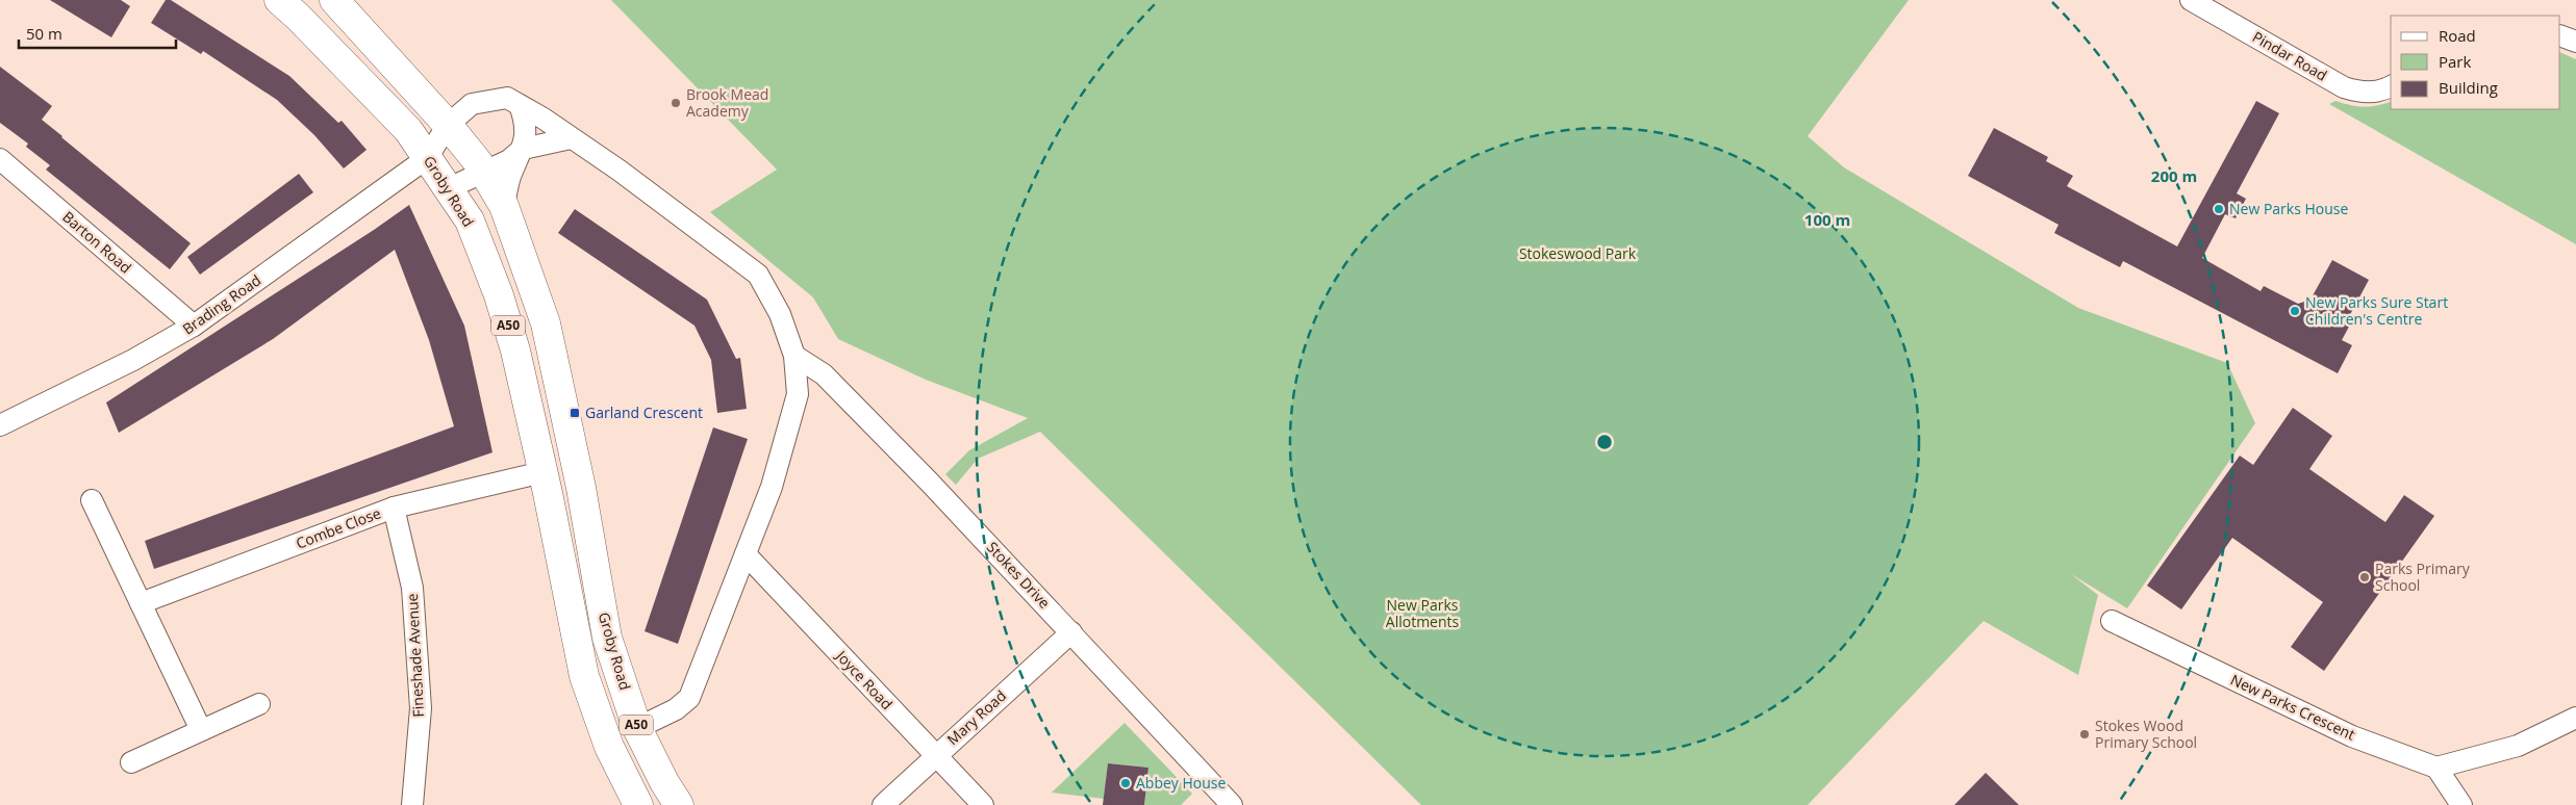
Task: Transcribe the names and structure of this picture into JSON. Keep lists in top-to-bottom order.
{
  "streets": {
    "main road": ["Groby Road", "A50"],
    "street": [
      "Pindar Road",
      "Barton Road",
      "Brading Road",
      "Combe Close",
      "Stokes Drive",
      "Fineshade Avenue",
      "Joyce Road",
      "New Parks Crescent",
      "Mary Road"
    ]
  },
  "crossings": [
    ["Groby Road", "Brading Road"],
    ["Groby Road", "Combe Close"],
    ["Barton Road", "Brading Road"],
    ["Combe Close", "Fineshade Avenue"],
    ["Stokes Drive", "Mary Road"],
    ["Joyce Road", "Mary Road"]
  ],
  "parks": ["Stokeswood Park", "New Parks Allotments"],
  "places": {
    "other": [
      "Brook Mead Academy",
      "New Parks House",
      "New Parks Sure Start Children's Centre",
      "Parks Primary School",
      "Stokes Wood Primary School",
      "Abbey House"
    ],
    "transit": ["Garland Crescent"]
  },
  "legend": ["Road", "Park", "Building"],
  "scale_bar": "50 m",
  "rings": ["200 m", "100 m"]
}
